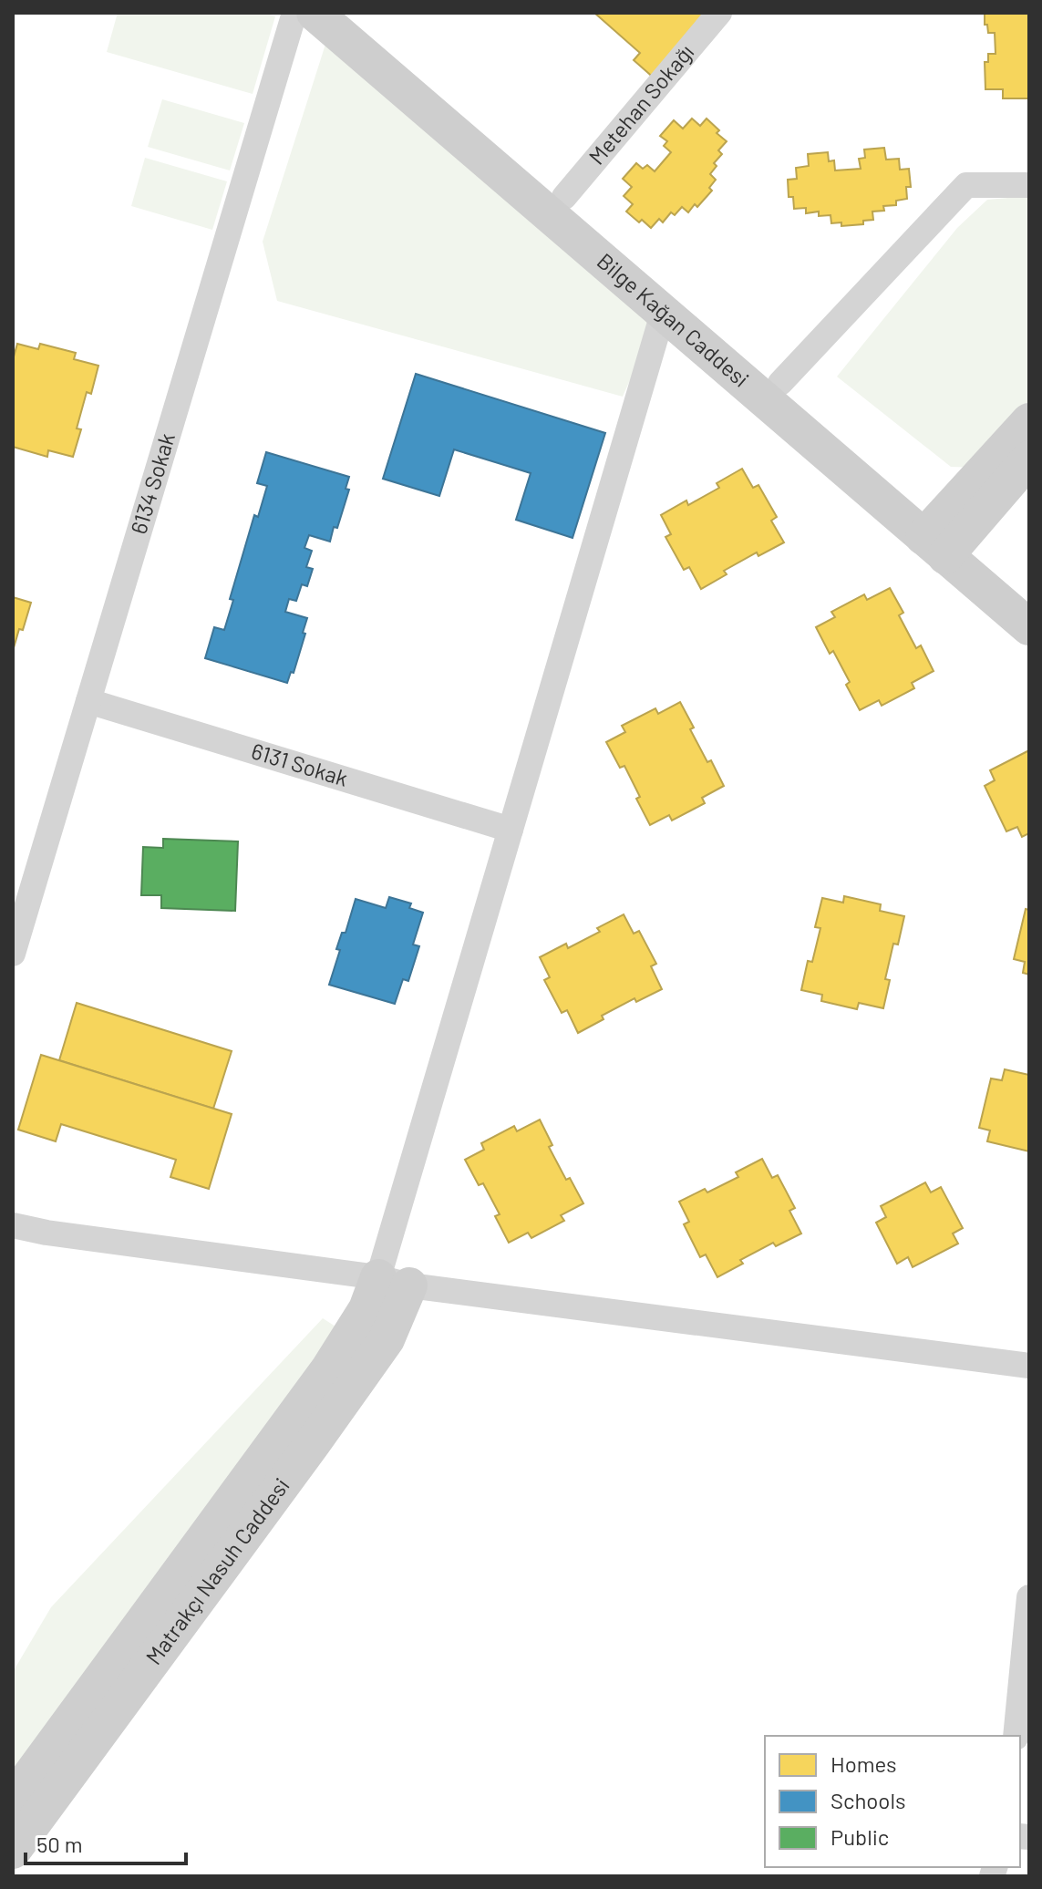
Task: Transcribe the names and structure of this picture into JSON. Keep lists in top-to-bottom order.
{
  "streets": {
    "street": [
      "Metehan Sokağı",
      "Bilge Kağan Caddesi",
      "6134 Sokak",
      "6131 Sokak",
      "Matrakçı Nasuh Caddesi"
    ]
  },
  "crossings": [
    ["Metehan Sokağı", "Bilge Kağan Caddesi"],
    ["6134 Sokak", "6131 Sokak"]
  ],
  "legend": ["Homes", "Schools", "Public"],
  "scale_bar": "50 m"
}
